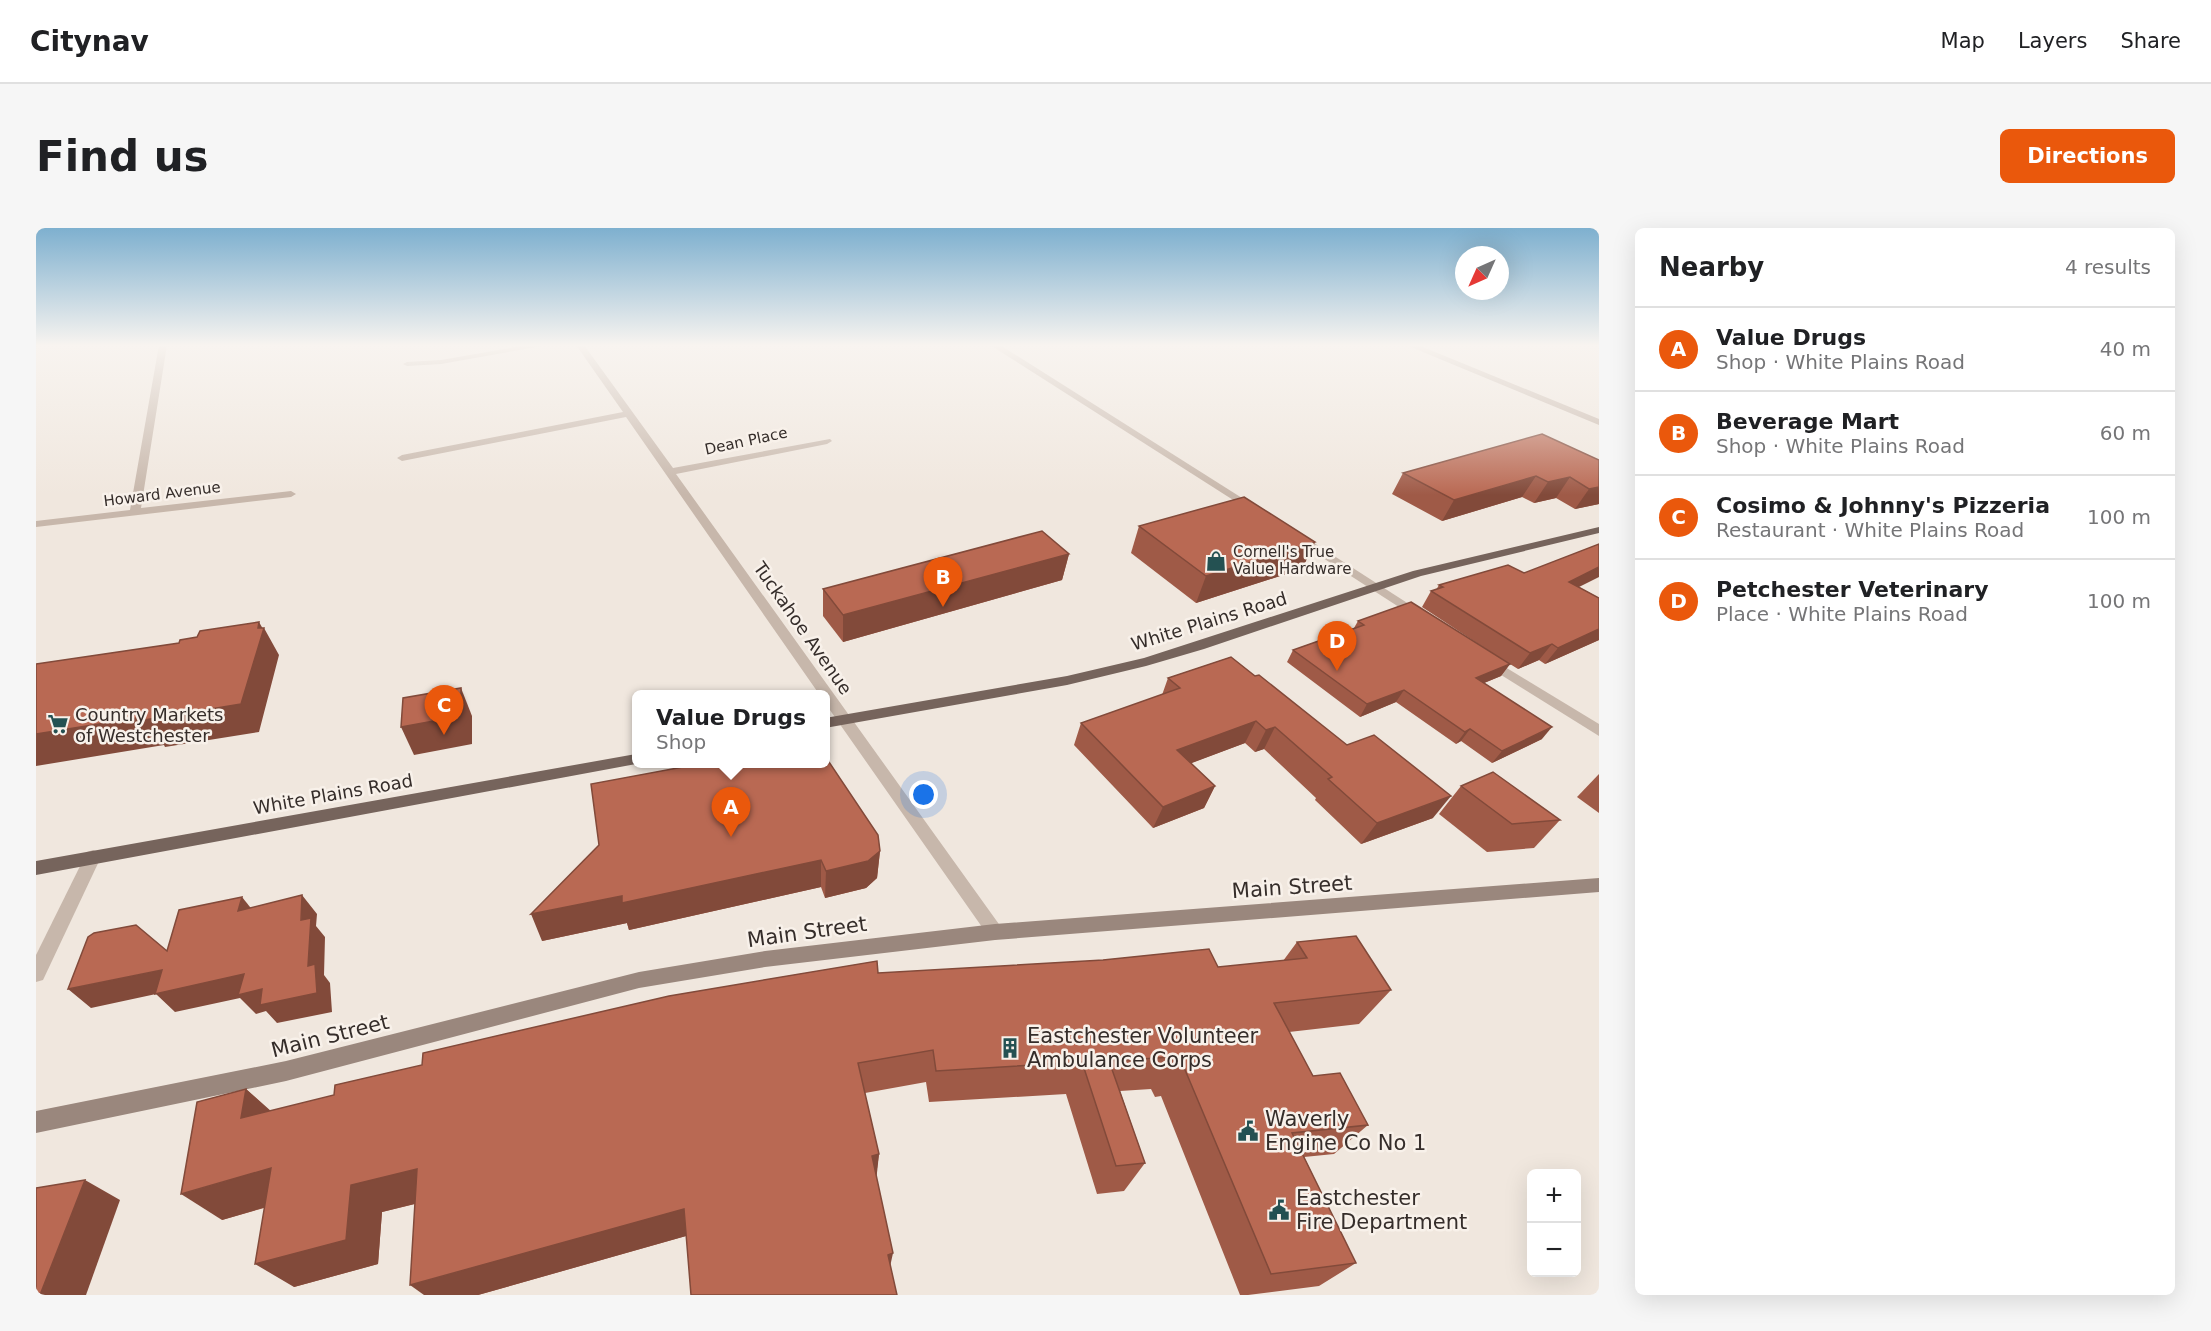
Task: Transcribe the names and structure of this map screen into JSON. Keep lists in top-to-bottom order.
{
  "streets": {
    "main road": ["White Plains Road"],
    "street": [
      "Dean Place",
      "Howard Avenue",
      "Tuckahoe Avenue",
      "Main Street"
    ]
  },
  "crossings": [
    ["Dean Place", "Tuckahoe Avenue"],
    ["White Plains Road", "Tuckahoe Avenue"],
    ["Tuckahoe Avenue", "Main Street"]
  ],
  "places": {
    "shop": ["Cornell's True Value Hardware"],
    "supermarket": ["Country Markets of Westchester"],
    "building": ["Eastchester Volunteer Ambulance Corps"],
    "public building": ["Waverly Engine Co No 1", "Eastchester Fire Department"]
  },
  "north": "bottom left",
  "page": {
    "header": "Citynav",
    "nav": ["Map", "Layers", "Share"],
    "buttons": "Directions",
    "title": "Find us",
    "heading": ["Nearby", "4 results"],
    "list": [
      {
        "mark": "A",
        "name": "Value Drugs",
        "note": "Shop · White Plains Road",
        "value": "40 m"
      },
      {
        "mark": "B",
        "name": "Beverage Mart",
        "note": "Shop · White Plains Road",
        "value": "60 m"
      },
      {
        "mark": "C",
        "name": "Cosimo & Johnny's Pizzeria",
        "note": "Restaurant · White Plains Road",
        "value": "100 m"
      },
      {
        "mark": "D",
        "name": "Petchester Veterinary",
        "note": "Place · White Plains Road",
        "value": "100 m"
      }
    ],
    "pins": [
      "B",
      "D",
      "C",
      "A"
    ],
    "popup": ["Value Drugs", "Shop"],
    "map_buttons": ["+", "−"]
  }
}
